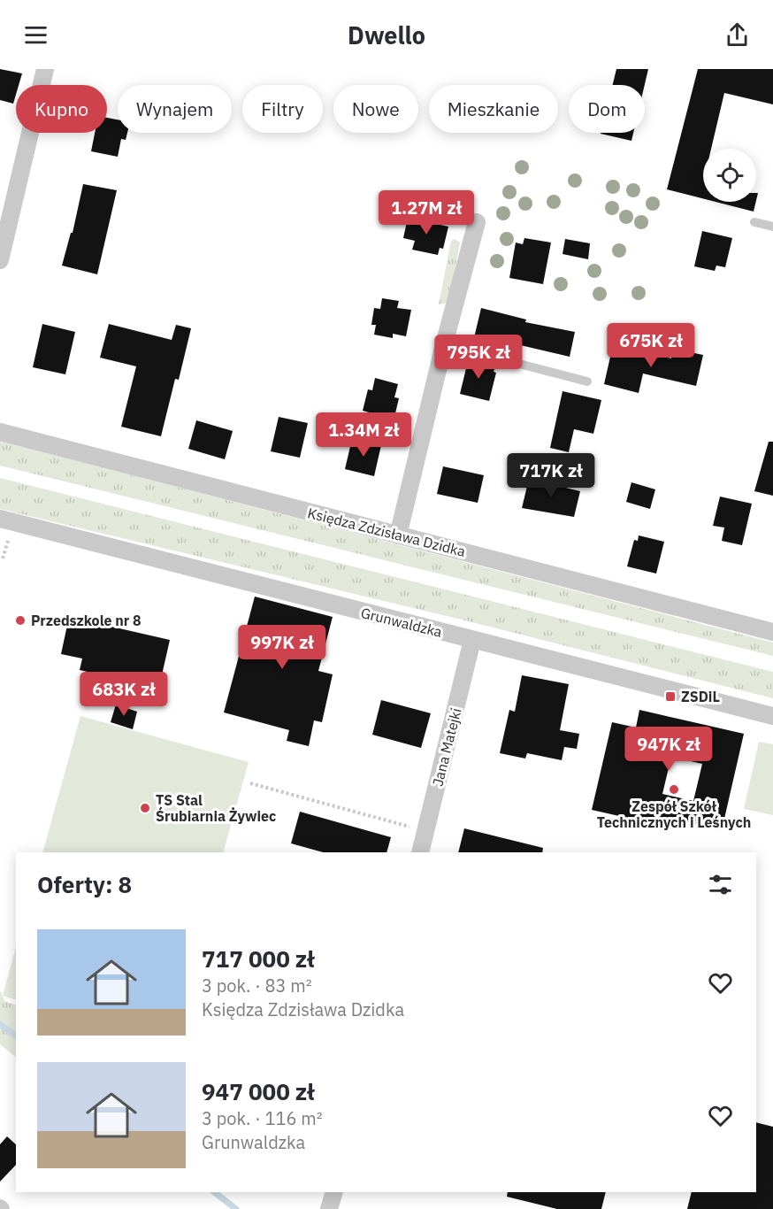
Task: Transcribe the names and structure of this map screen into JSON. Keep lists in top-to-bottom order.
{
  "streets": {
    "street": ["Księdza Zdzisława Dzidka", "Grunwaldzka", "Jana Matejki"]
  },
  "crossings": [
    ["Grunwaldzka", "Jana Matejki"]
  ],
  "places": {
    "other": ["Przedszkole nr 8", "Zespół Szkół Technicznych i Leśnych", "TS Stal Śrubiarnia Żywiec"],
    "transit": ["ZSDiL"]
  },
  "page": {
    "header": "Dwello",
    "chip": [
      "Kupno",
      "Wynajem",
      "Filtry",
      "Nowe",
      "Mieszkanie",
      "Dom"
    ],
    "price": [
      "1.27M zł",
      "675K zł",
      "795K zł",
      "1.34M zł",
      "717K zł",
      "997K zł",
      "683K zł",
      "947K zł"
    ],
    "heading": "Oferty: 8",
    "list": [
      {
        "name": "717 000 zł",
        "note": "3 pok. · 83 m² · Księdza Zdzisława Dzidka"
      },
      {
        "name": "947 000 zł",
        "note": "3 pok. · 116 m² · Grunwaldzka"
      }
    ]
  }
}
